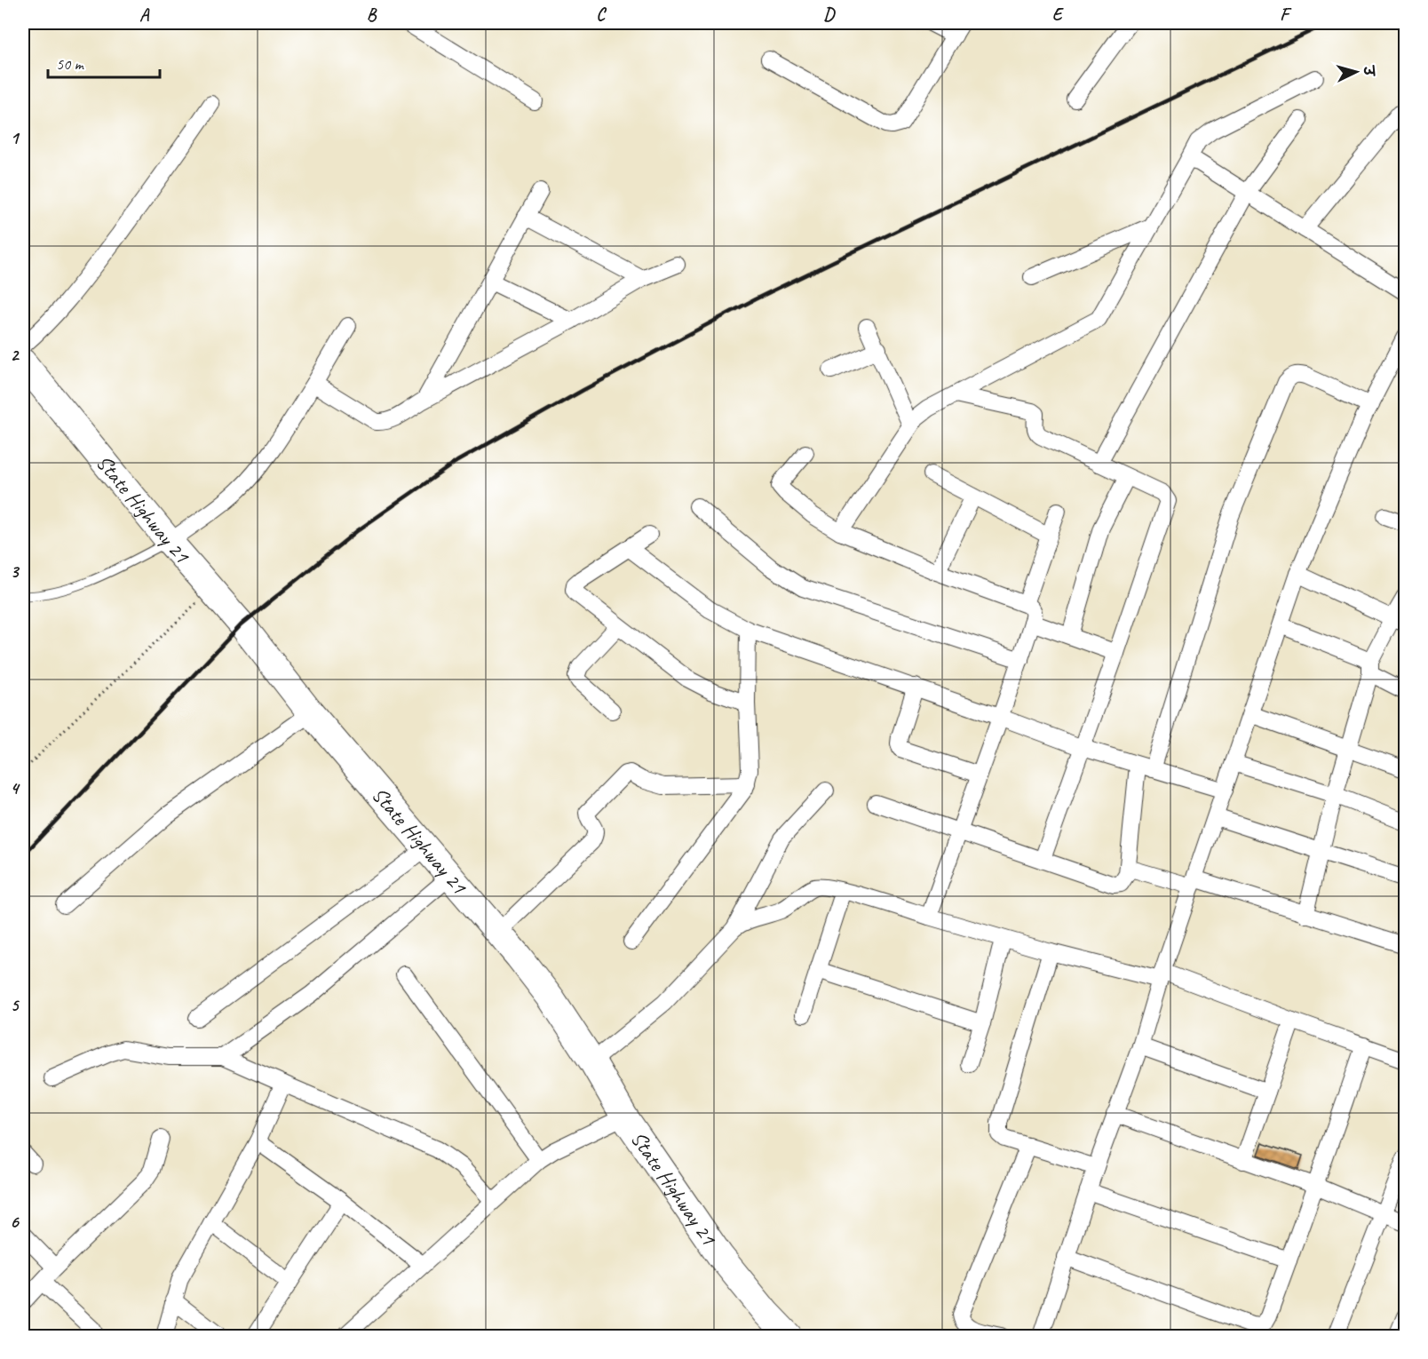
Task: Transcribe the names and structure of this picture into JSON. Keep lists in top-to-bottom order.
{
  "streets": {
    "highway": ["State Highway 21"]
  },
  "scale_bar": "50 m",
  "north": "right",
  "grid": {
    "columns": [
      "A",
      "B",
      "C",
      "D",
      "E",
      "F"
    ],
    "rows": [
      "1",
      "2",
      "3",
      "4",
      "5",
      "6"
    ]
  }
}
